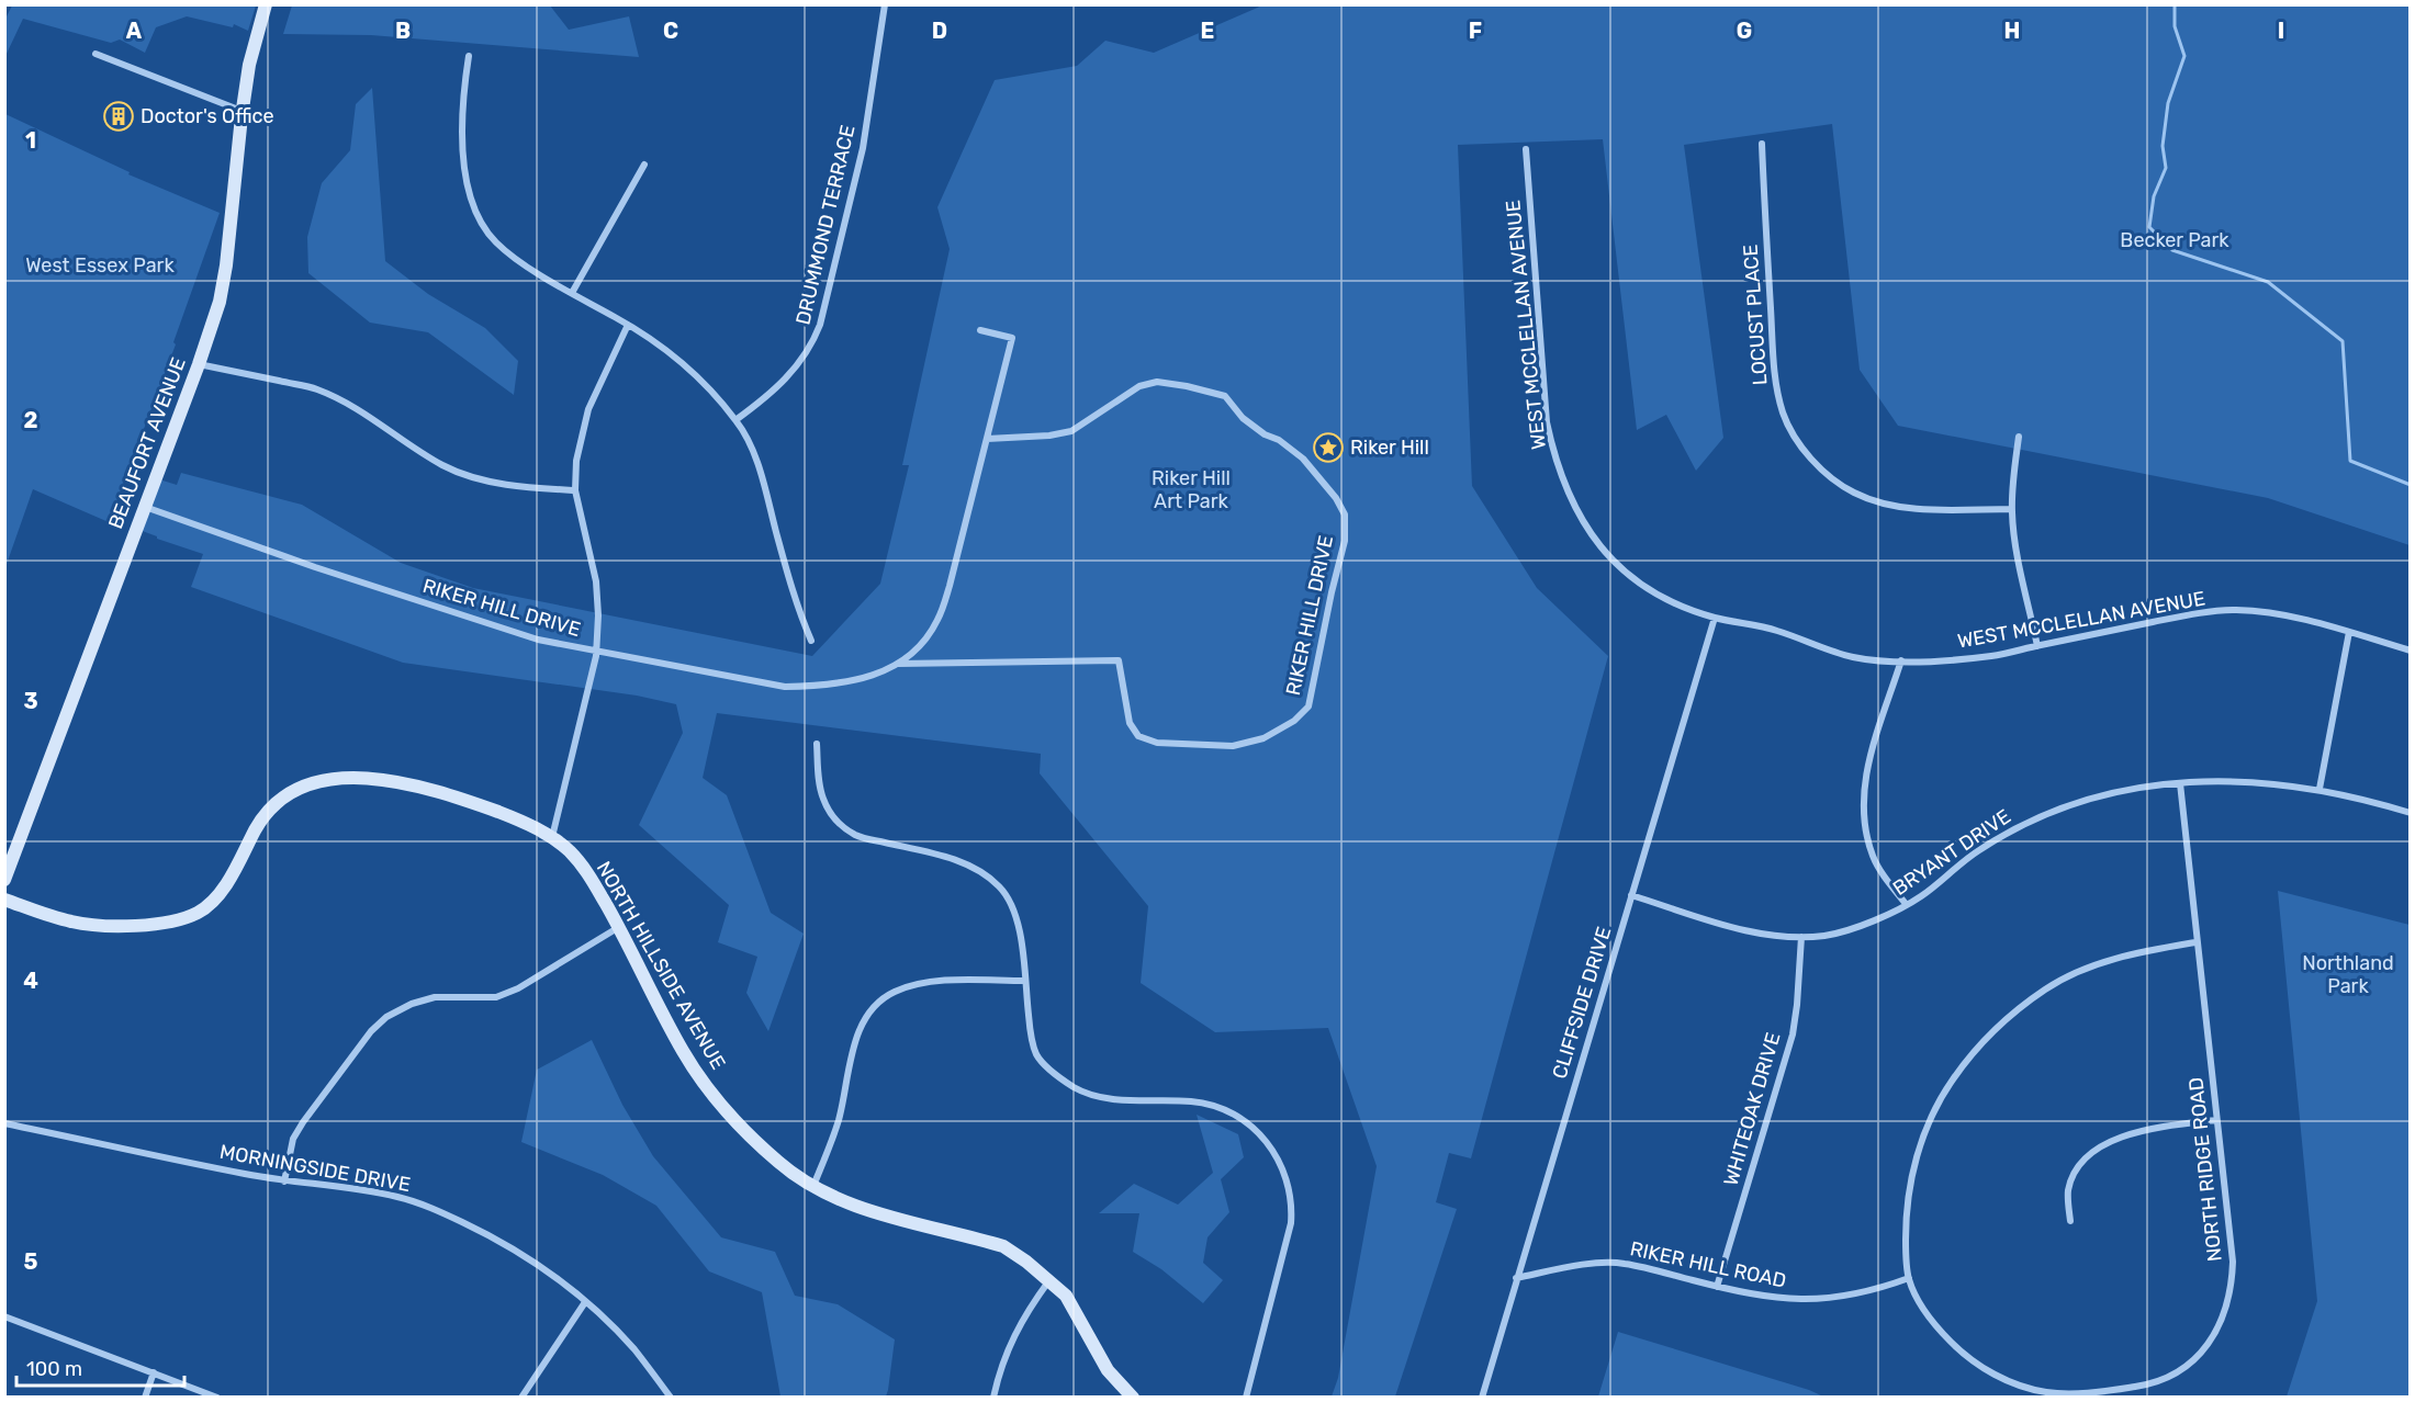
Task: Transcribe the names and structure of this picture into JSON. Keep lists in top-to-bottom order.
{
  "streets": {
    "street": [
      "DRUMMOND TERRACE",
      "LOCUST PLACE",
      "WEST MCCLELLAN AVENUE",
      "BEAUFORT AVENUE",
      "RIKER HILL DRIVE",
      "BRYANT DRIVE",
      "NORTH HILLSIDE AVENUE",
      "CLIFFSIDE DRIVE",
      "WHITEOAK DRIVE",
      "MORNINGSIDE DRIVE",
      "NORTH RIDGE ROAD",
      "RIKER HILL ROAD"
    ]
  },
  "crossings": [
    ["WEST MCCLELLAN AVENUE", "CLIFFSIDE DRIVE"],
    ["BEAUFORT AVENUE", "RIKER HILL DRIVE"],
    ["BRYANT DRIVE", "CLIFFSIDE DRIVE"],
    ["BRYANT DRIVE", "WHITEOAK DRIVE"],
    ["BRYANT DRIVE", "NORTH RIDGE ROAD"],
    ["CLIFFSIDE DRIVE", "RIKER HILL ROAD"],
    ["WHITEOAK DRIVE", "RIKER HILL ROAD"],
    ["NORTH RIDGE ROAD", "RIKER HILL ROAD"]
  ],
  "parks": [
    "Becker Park",
    "West Essex Park",
    "Riker Hill Art Park",
    "Northland Park"
  ],
  "places": {
    "building": ["Doctor's Office"],
    "place": ["Riker Hill"]
  },
  "scale_bar": "100 m",
  "grid": {
    "columns": [
      "A",
      "B",
      "C",
      "D",
      "E",
      "F",
      "G",
      "H",
      "I"
    ],
    "rows": [
      "1",
      "2",
      "3",
      "4",
      "5"
    ]
  }
}
